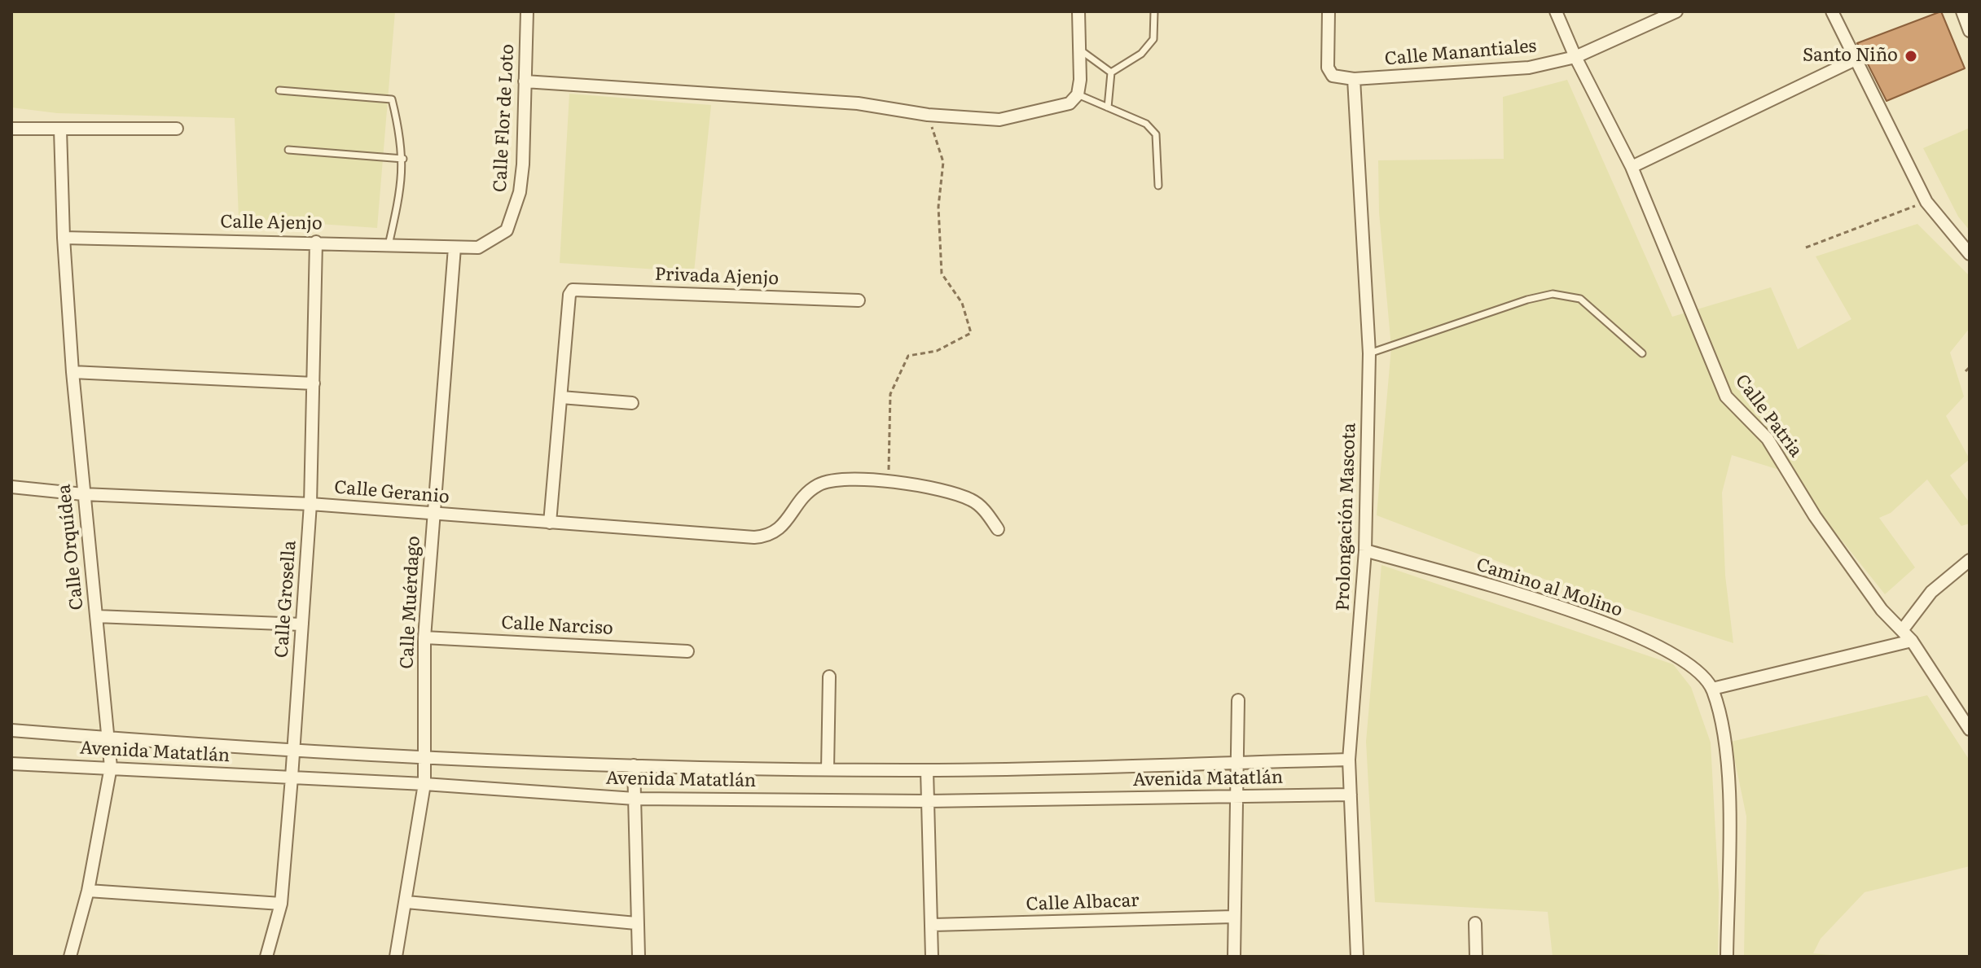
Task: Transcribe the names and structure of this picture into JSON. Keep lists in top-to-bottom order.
{
  "streets": {
    "street": [
      "Calle Manantiales",
      "Calle Flor de Loto",
      "Calle Ajenjo",
      "Privada Ajenjo",
      "Calle Patria",
      "Calle Geranio",
      "Prolongación Mascota",
      "Calle Orquídea",
      "Camino al Molino",
      "Calle Grosella",
      "Calle Muérdago",
      "Calle Narciso",
      "Avenida Matatlán",
      "Calle Albacar"
    ]
  },
  "crossings": [
    ["Calle Manantiales", "Calle Patria"],
    ["Calle Manantiales", "Prolongación Mascota"],
    ["Calle Flor de Loto", "Calle Ajenjo"],
    ["Calle Ajenjo", "Calle Orquídea"],
    ["Calle Ajenjo", "Calle Grosella"],
    ["Calle Ajenjo", "Calle Muérdago"],
    ["Calle Geranio", "Calle Orquídea"],
    ["Calle Geranio", "Calle Grosella"],
    ["Calle Geranio", "Calle Muérdago"],
    ["Prolongación Mascota", "Camino al Molino"],
    ["Prolongación Mascota", "Avenida Matatlán"],
    ["Calle Orquídea", "Avenida Matatlán"],
    ["Calle Grosella", "Avenida Matatlán"],
    ["Calle Muérdago", "Calle Narciso"],
    ["Calle Muérdago", "Avenida Matatlán"]
  ],
  "places": ["Santo Niño"]
}
